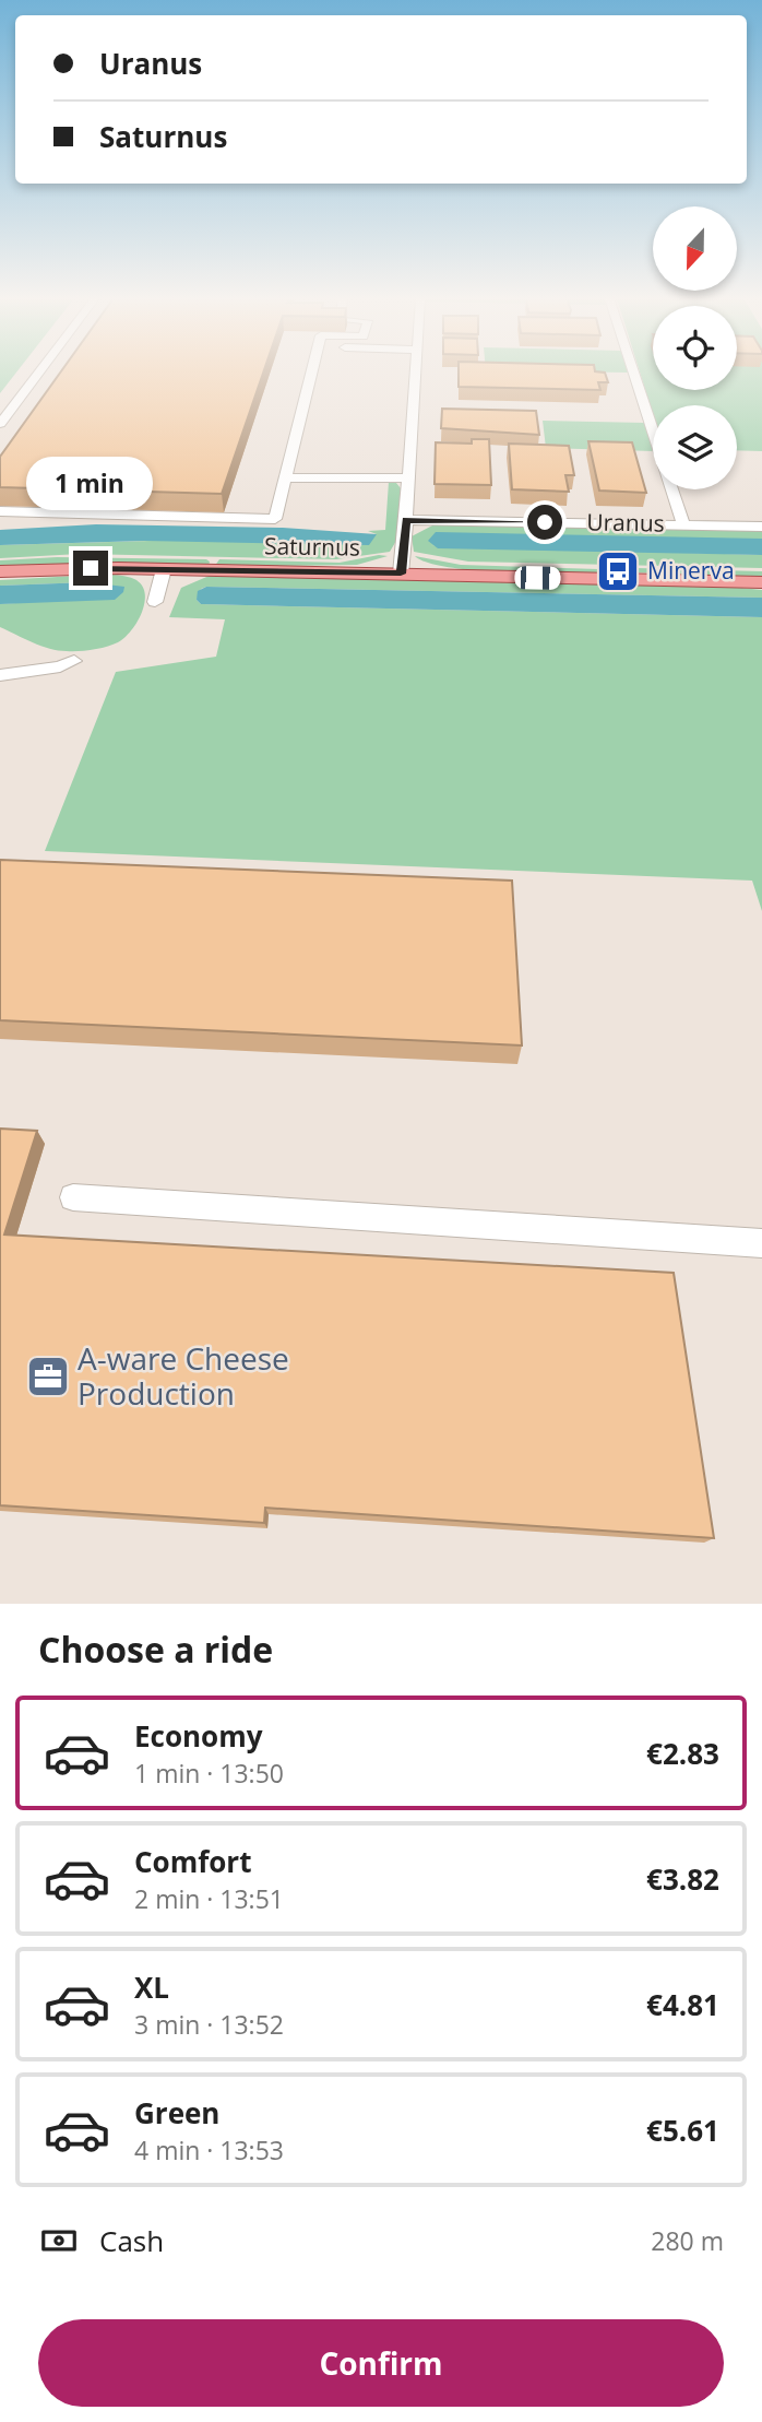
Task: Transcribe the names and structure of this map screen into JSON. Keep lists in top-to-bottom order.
{
  "streets": {
    "main road": ["Saturnus"],
    "street": ["Uranus"]
  },
  "places": {
    "bus stop": ["Minerva"],
    "office": ["A-ware Cheese Production"]
  },
  "north": "bottom",
  "page": {
    "banner": ["Uranus", "Saturnus"],
    "bubble": "1 min",
    "heading": "Choose a ride",
    "list": [
      {
        "name": "Economy",
        "note": "1 min · 13:50",
        "value": "€2.83"
      },
      {
        "name": "Comfort",
        "note": "2 min · 13:51",
        "value": "€3.82"
      },
      {
        "name": "XL",
        "note": "3 min · 13:52",
        "value": "€4.81"
      },
      {
        "name": "Green",
        "note": "4 min · 13:53",
        "value": "€5.61"
      }
    ],
    "pay": ["Cash", "280 m"],
    "buttons": "Confirm"
  }
}
